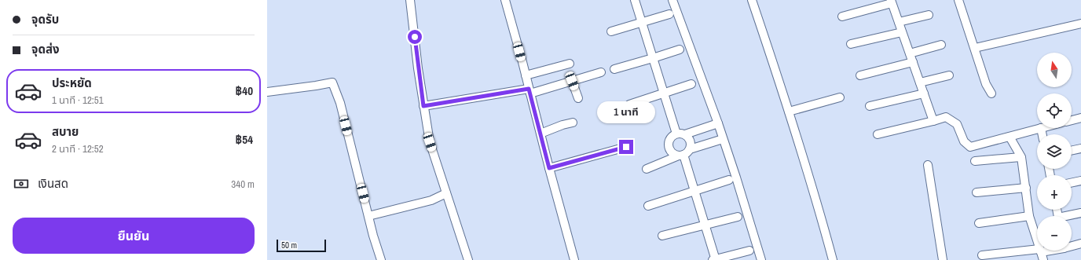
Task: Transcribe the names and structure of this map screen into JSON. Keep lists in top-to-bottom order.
{
  "scale_bar": "50 m",
  "north": "top",
  "page": {
    "banner": ["จุดรับ", "จุดส่ง"],
    "map_buttons": ["+", "−"],
    "list": [
      {
        "name": "ประหยัด",
        "note": "1 นาที · 12:51",
        "value": "฿40"
      },
      {
        "name": "สบาย",
        "note": "2 นาที · 12:52",
        "value": "฿54"
      }
    ],
    "bubble": "1 นาที",
    "pay": ["เงินสด", "340 m"],
    "buttons": "ยืนยัน",
    "scale": "50 m"
  }
}
